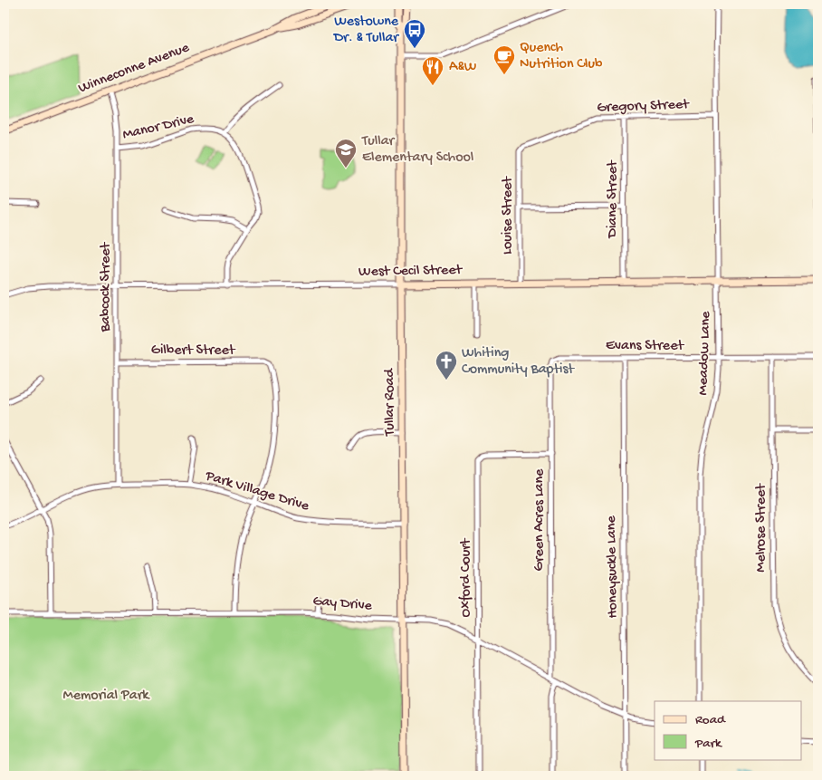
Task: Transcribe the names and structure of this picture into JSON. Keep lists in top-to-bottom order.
{
  "streets": {
    "main road": ["Winneconne Avenue", "West Cecil Street", "Tullar Road"],
    "street": [
      "Gregory Street",
      "Manor Drive",
      "Diane Street",
      "Louise Street",
      "Babcock Street",
      "Evans Street",
      "Gilbert Street",
      "Meadow Lane",
      "Park Village Drive",
      "Green Acres Lane",
      "Melrose Street",
      "Honeysuckle Lane",
      "Oxford Court",
      "Gay Drive"
    ]
  },
  "crossings": [
    ["Winneconne Avenue", "Babcock Street"],
    ["Gregory Street", "Diane Street"],
    ["Gregory Street", "Louise Street"],
    ["Gregory Street", "Meadow Lane"],
    ["Manor Drive", "Babcock Street"],
    ["Diane Street", "West Cecil Street"],
    ["Louise Street", "West Cecil Street"],
    ["West Cecil Street", "Babcock Street"],
    ["West Cecil Street", "Meadow Lane"],
    ["West Cecil Street", "Tullar Road"],
    ["Babcock Street", "Gilbert Street"],
    ["Babcock Street", "Park Village Drive"],
    ["Evans Street", "Meadow Lane"],
    ["Evans Street", "Green Acres Lane"],
    ["Evans Street", "Melrose Street"],
    ["Evans Street", "Honeysuckle Lane"],
    ["Gilbert Street", "Park Village Drive"],
    ["Tullar Road", "Park Village Drive"],
    ["Tullar Road", "Gay Drive"],
    ["Green Acres Lane", "Oxford Court"],
    ["Green Acres Lane", "Gay Drive"],
    ["Honeysuckle Lane", "Gay Drive"],
    ["Oxford Court", "Gay Drive"]
  ],
  "parks": ["Memorial Park"],
  "places": {
    "bus stop": ["Westowne Dr. & Tullar"],
    "cafe": ["Quench Nutrition Club"],
    "restaurant": ["A&W"],
    "school or university": ["Tullar Elementary School"],
    "church": ["Whiting Community Baptist"]
  },
  "legend": ["Road", "Park"]
}
